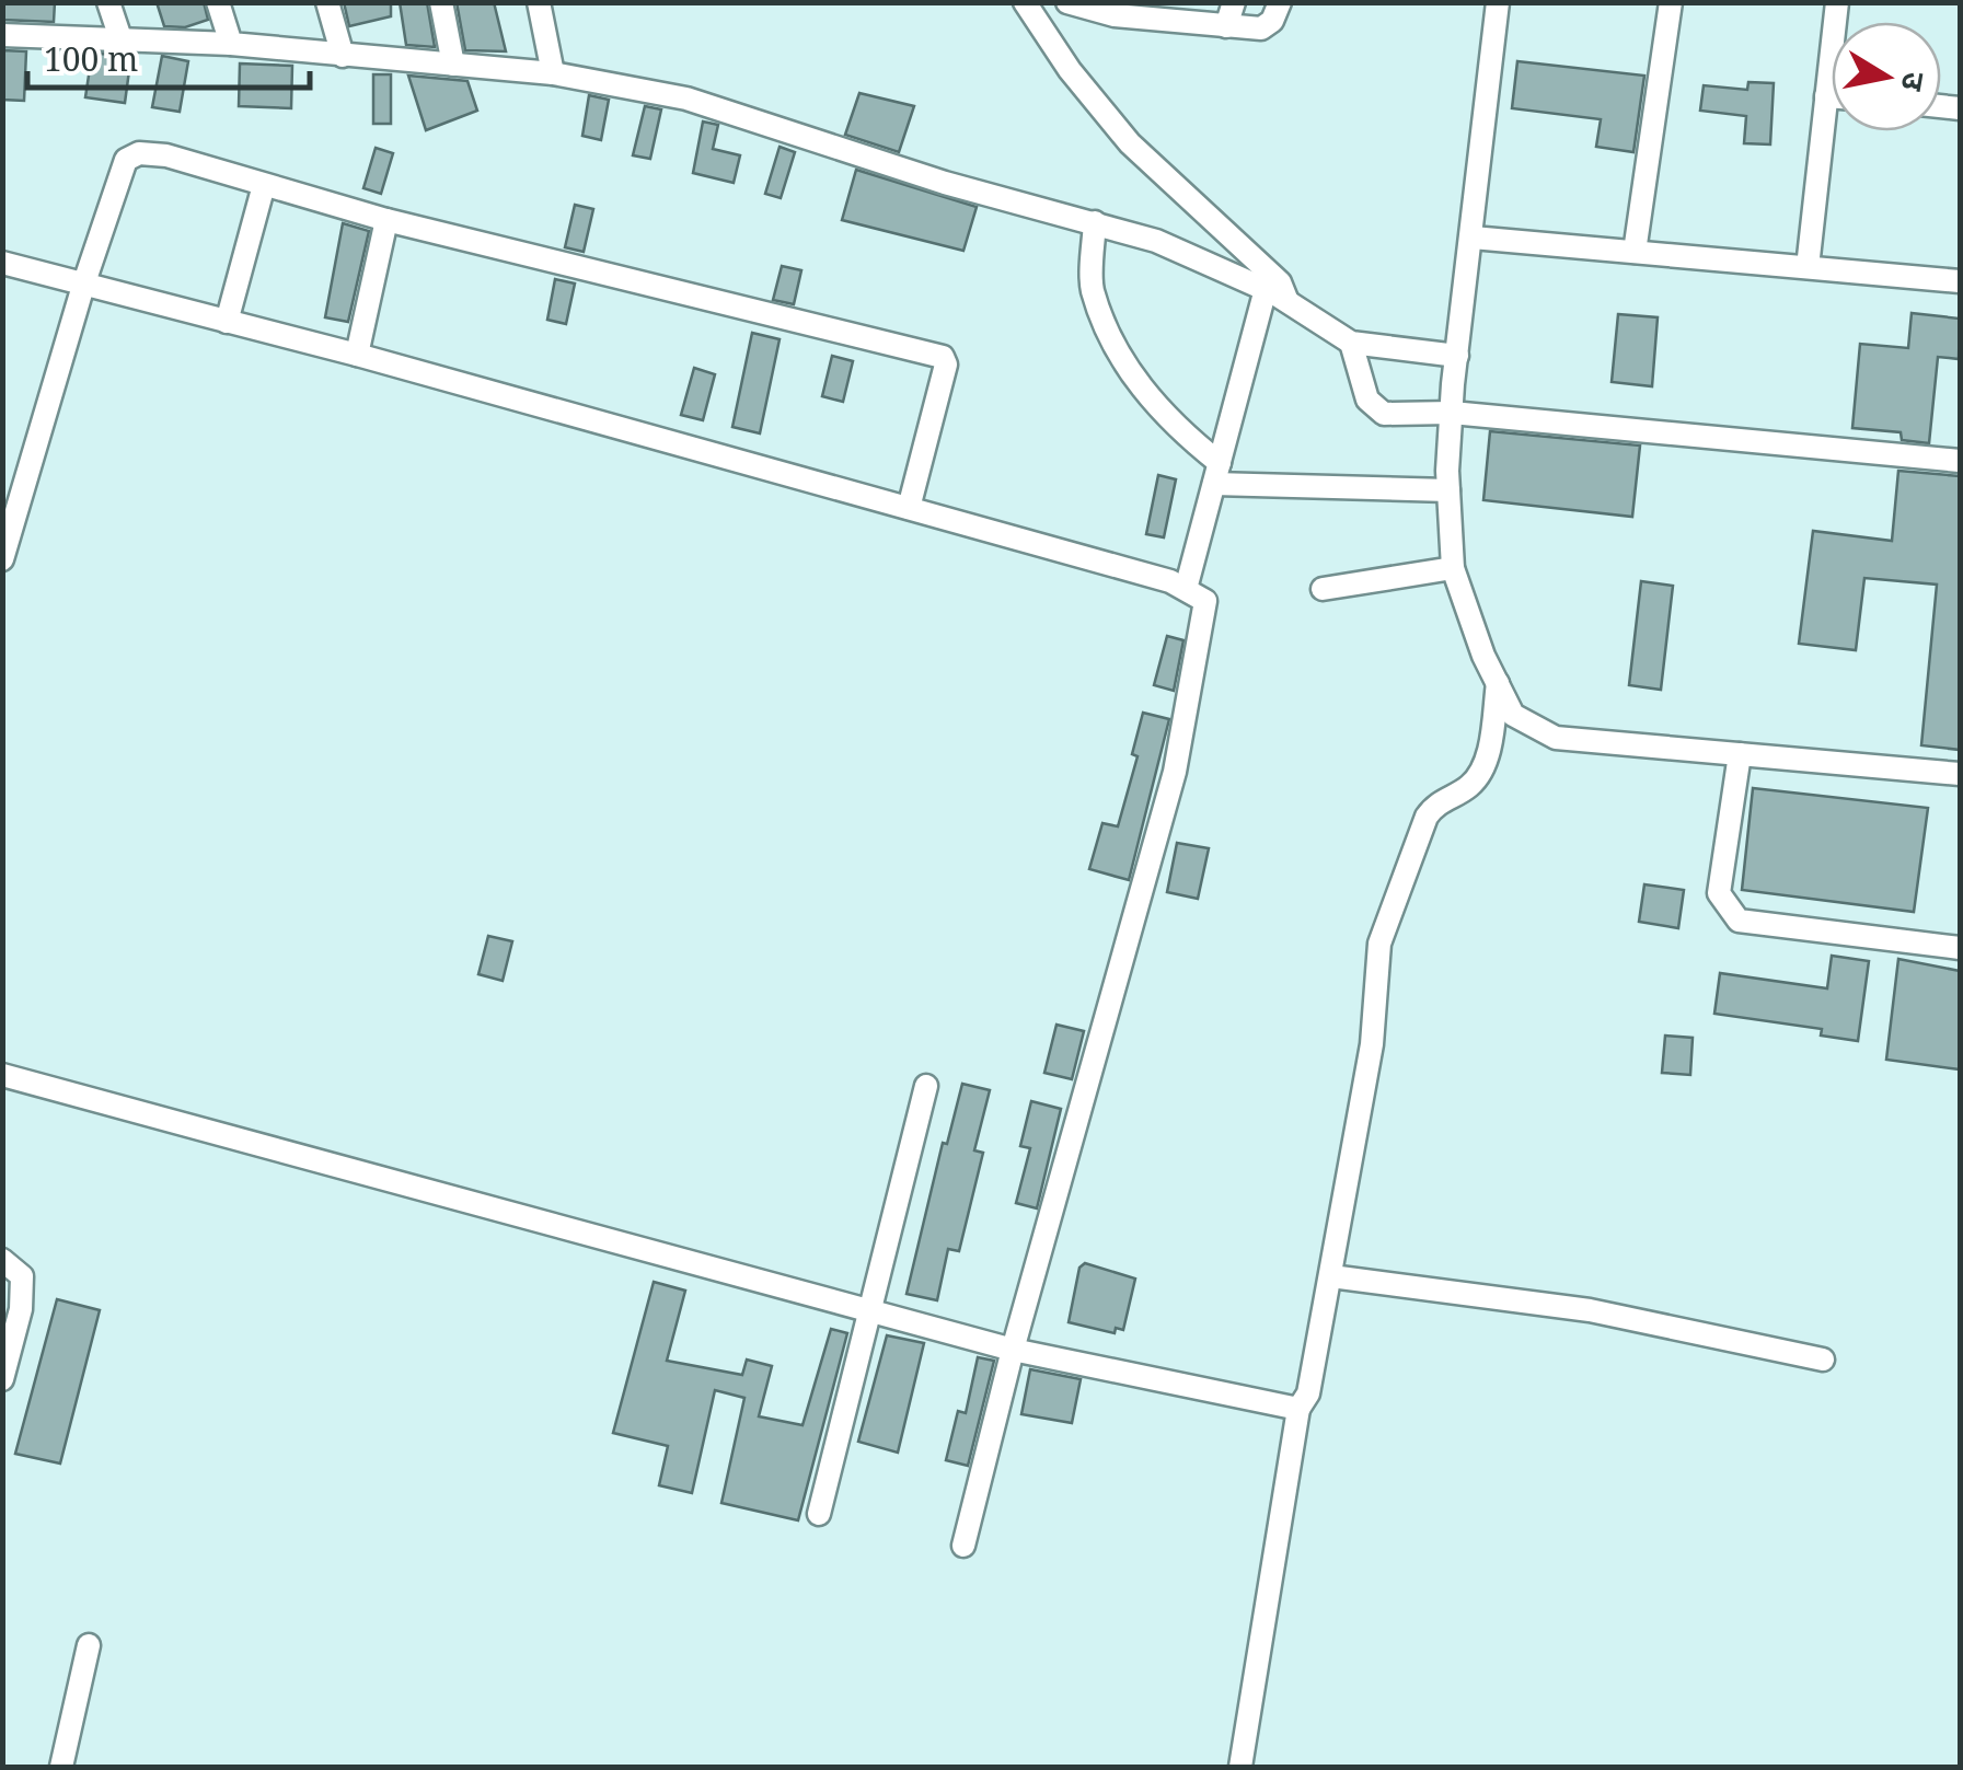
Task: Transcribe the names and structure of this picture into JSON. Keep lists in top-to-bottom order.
{
  "scale_bar": "100 m",
  "north": "right"
}
